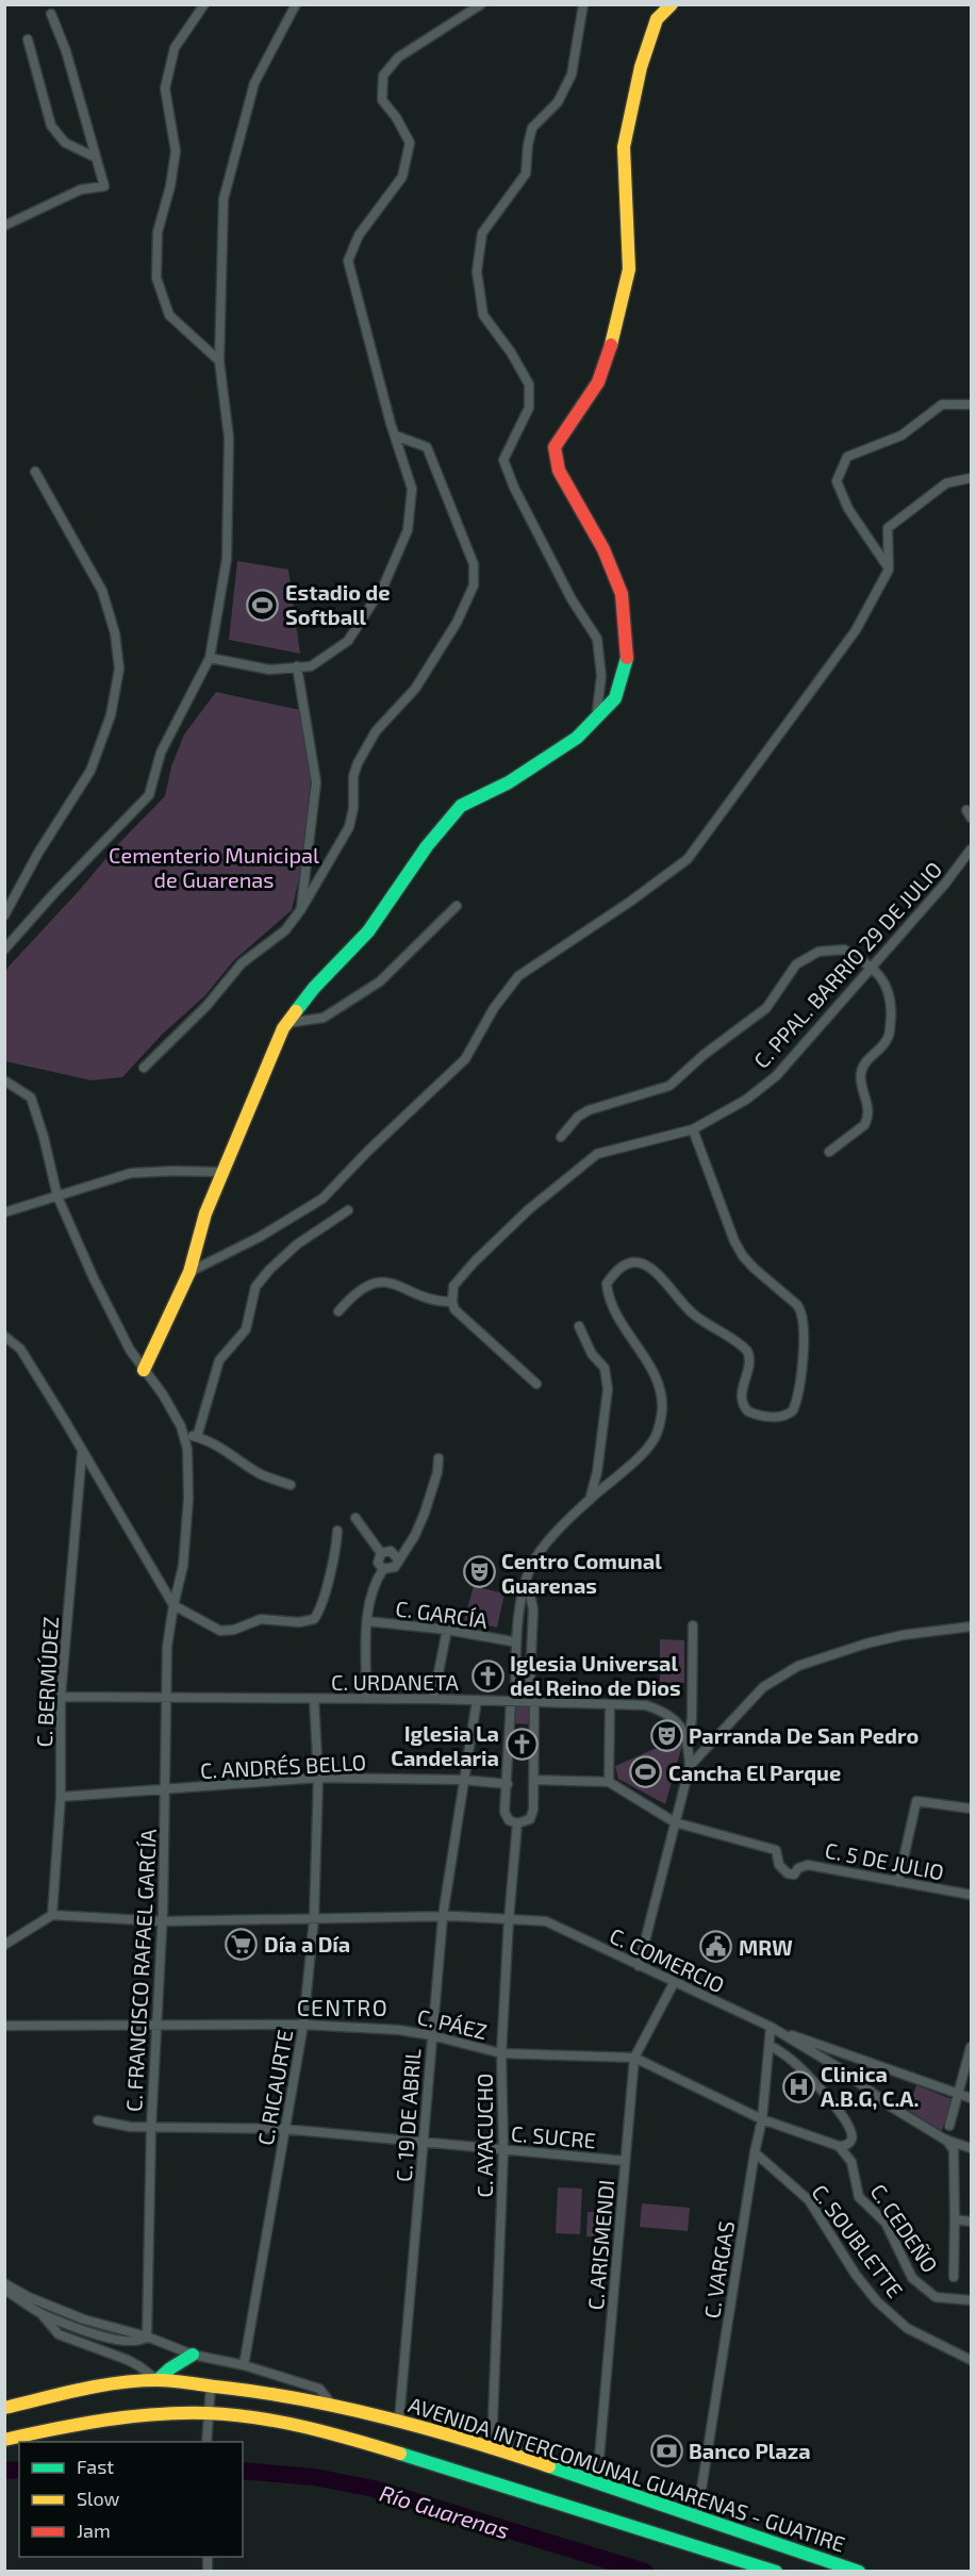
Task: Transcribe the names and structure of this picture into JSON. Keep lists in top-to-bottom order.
{
  "streets": {
    "main road": ["AVENIDA INTERCOMUNAL GUARENAS - GUATIRE"],
    "street": [
      "C. PPAL. BARRIO 29 DE JULIO",
      "C. GARCÍA",
      "C. BERMÚDEZ",
      "C. URDANETA",
      "C. ANDRÉS BELLO",
      "C. 5 DE JULIO",
      "C. COMERCIO",
      "C. FRANCISCO RAFAEL GARCÍA",
      "C. PÁEZ",
      "C. RICAURTE",
      "C. 19 DE ABRIL",
      "C. AYACUCHO",
      "C. SUCRE",
      "C. CEDEÑO",
      "C. SOUBLETTE",
      "C. ARISMENDI",
      "C. VARGAS"
    ]
  },
  "crossings": [
    ["C. BERMÚDEZ", "C. URDANETA"],
    ["C. BERMÚDEZ", "C. ANDRÉS BELLO"],
    ["C. URDANETA", "C. FRANCISCO RAFAEL GARCÍA"],
    ["C. URDANETA", "C. RICAURTE"],
    ["C. URDANETA", "C. 19 DE ABRIL"],
    ["C. URDANETA", "C. AYACUCHO"],
    ["C. ANDRÉS BELLO", "C. FRANCISCO RAFAEL GARCÍA"],
    ["C. ANDRÉS BELLO", "C. RICAURTE"],
    ["C. ANDRÉS BELLO", "C. 19 DE ABRIL"],
    ["C. ANDRÉS BELLO", "C. AYACUCHO"],
    ["C. COMERCIO", "C. FRANCISCO RAFAEL GARCÍA"],
    ["C. COMERCIO", "C. RICAURTE"],
    ["C. COMERCIO", "C. 19 DE ABRIL"],
    ["C. COMERCIO", "C. AYACUCHO"],
    ["C. COMERCIO", "C. ARISMENDI"],
    ["C. COMERCIO", "C. VARGAS"],
    ["C. FRANCISCO RAFAEL GARCÍA", "C. PÁEZ"],
    ["C. FRANCISCO RAFAEL GARCÍA", "C. SUCRE"],
    ["C. PÁEZ", "C. RICAURTE"],
    ["C. PÁEZ", "C. 19 DE ABRIL"],
    ["C. PÁEZ", "C. AYACUCHO"],
    ["C. PÁEZ", "C. ARISMENDI"],
    ["C. PÁEZ", "C. VARGAS"],
    ["C. RICAURTE", "C. SUCRE"],
    ["C. 19 DE ABRIL", "C. SUCRE"],
    ["C. 19 DE ABRIL", "AVENIDA INTERCOMUNAL GUARENAS - GUATIRE"],
    ["C. AYACUCHO", "C. SUCRE"],
    ["C. AYACUCHO", "AVENIDA INTERCOMUNAL GUARENAS - GUATIRE"],
    ["C. SUCRE", "C. ARISMENDI"],
    ["C. SOUBLETTE", "C. VARGAS"],
    ["C. ARISMENDI", "AVENIDA INTERCOMUNAL GUARENAS - GUATIRE"],
    ["C. VARGAS", "AVENIDA INTERCOMUNAL GUARENAS - GUATIRE"]
  ],
  "districts": ["CENTRO"],
  "water": ["Río Guarenas"],
  "parks": ["Cementerio Municipal de Guarenas"],
  "places": {
    "sports": ["Estadio de Softball", "Cancha El Parque"],
    "theatre": ["Centro Comunal Guarenas", "Parranda De San Pedro"],
    "church": ["Iglesia Universal del Reino de Dios", "Iglesia La Candelaria"],
    "supermarket": ["Día a Día"],
    "public building": ["MRW"],
    "hospital": ["Clinica A.B.G, C.A."],
    "bank": ["Banco Plaza"]
  },
  "legend": ["Fast", "Slow", "Jam"]
}
